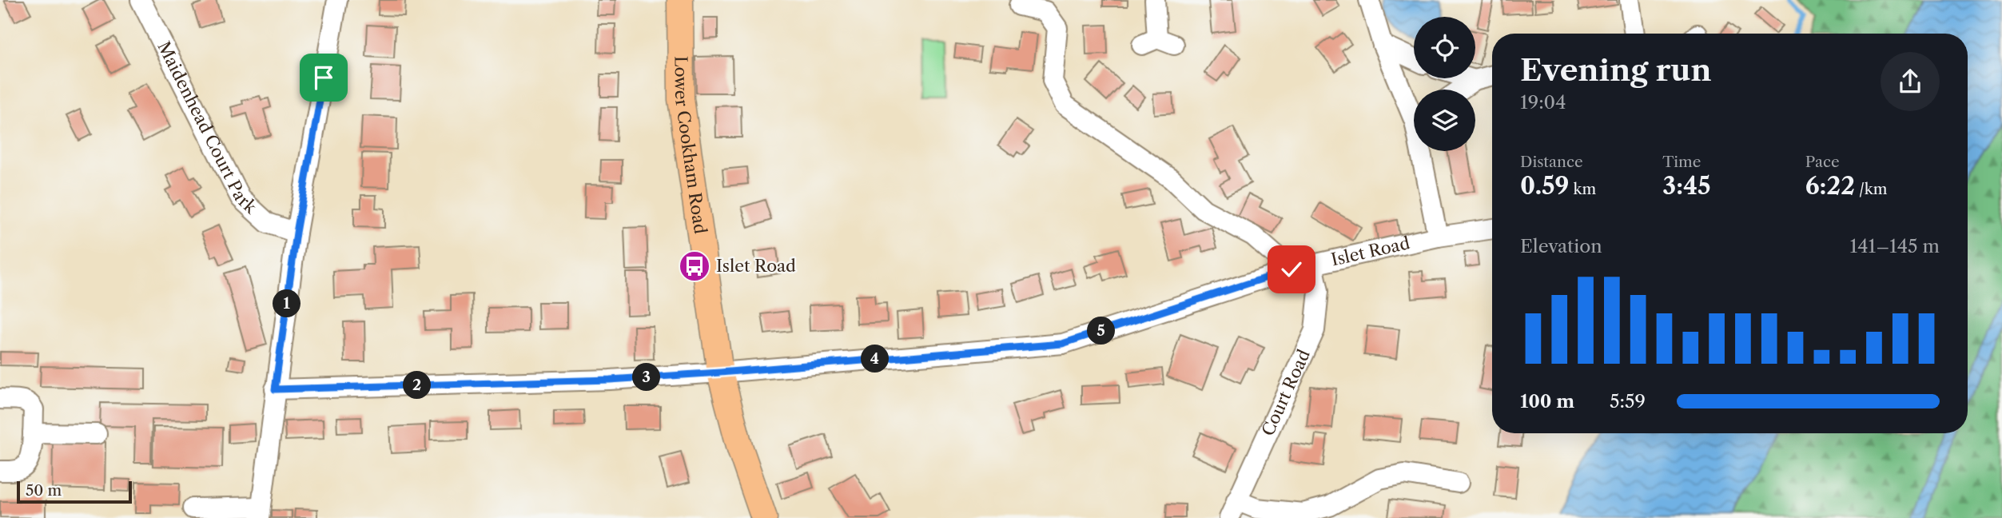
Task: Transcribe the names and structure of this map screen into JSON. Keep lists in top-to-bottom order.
{
  "streets": {
    "main road": ["Lower Cookham Road"],
    "street": ["Maidenhead Court Park", "Islet Road", "Court Road"]
  },
  "crossings": [
    ["Lower Cookham Road", "Islet Road"],
    ["Islet Road", "Court Road"]
  ],
  "places": {
    "bus stop": ["Islet Road"]
  },
  "scale_bar": "50 m",
  "page": {
    "heading": ["Evening run", "19:04"],
    "stats": [
      ["Distance", "0.59 km"],
      ["Time", "3:45"],
      ["Pace", "6:22 /km"]
    ],
    "chart": ["Elevation", "141–145 m"],
    "pins": [
      "1",
      "5",
      "4",
      "3",
      "2"
    ],
    "list": [
      {
        "name": "100 m",
        "note": "5:59"
      }
    ],
    "scale": "50 m"
  }
}
